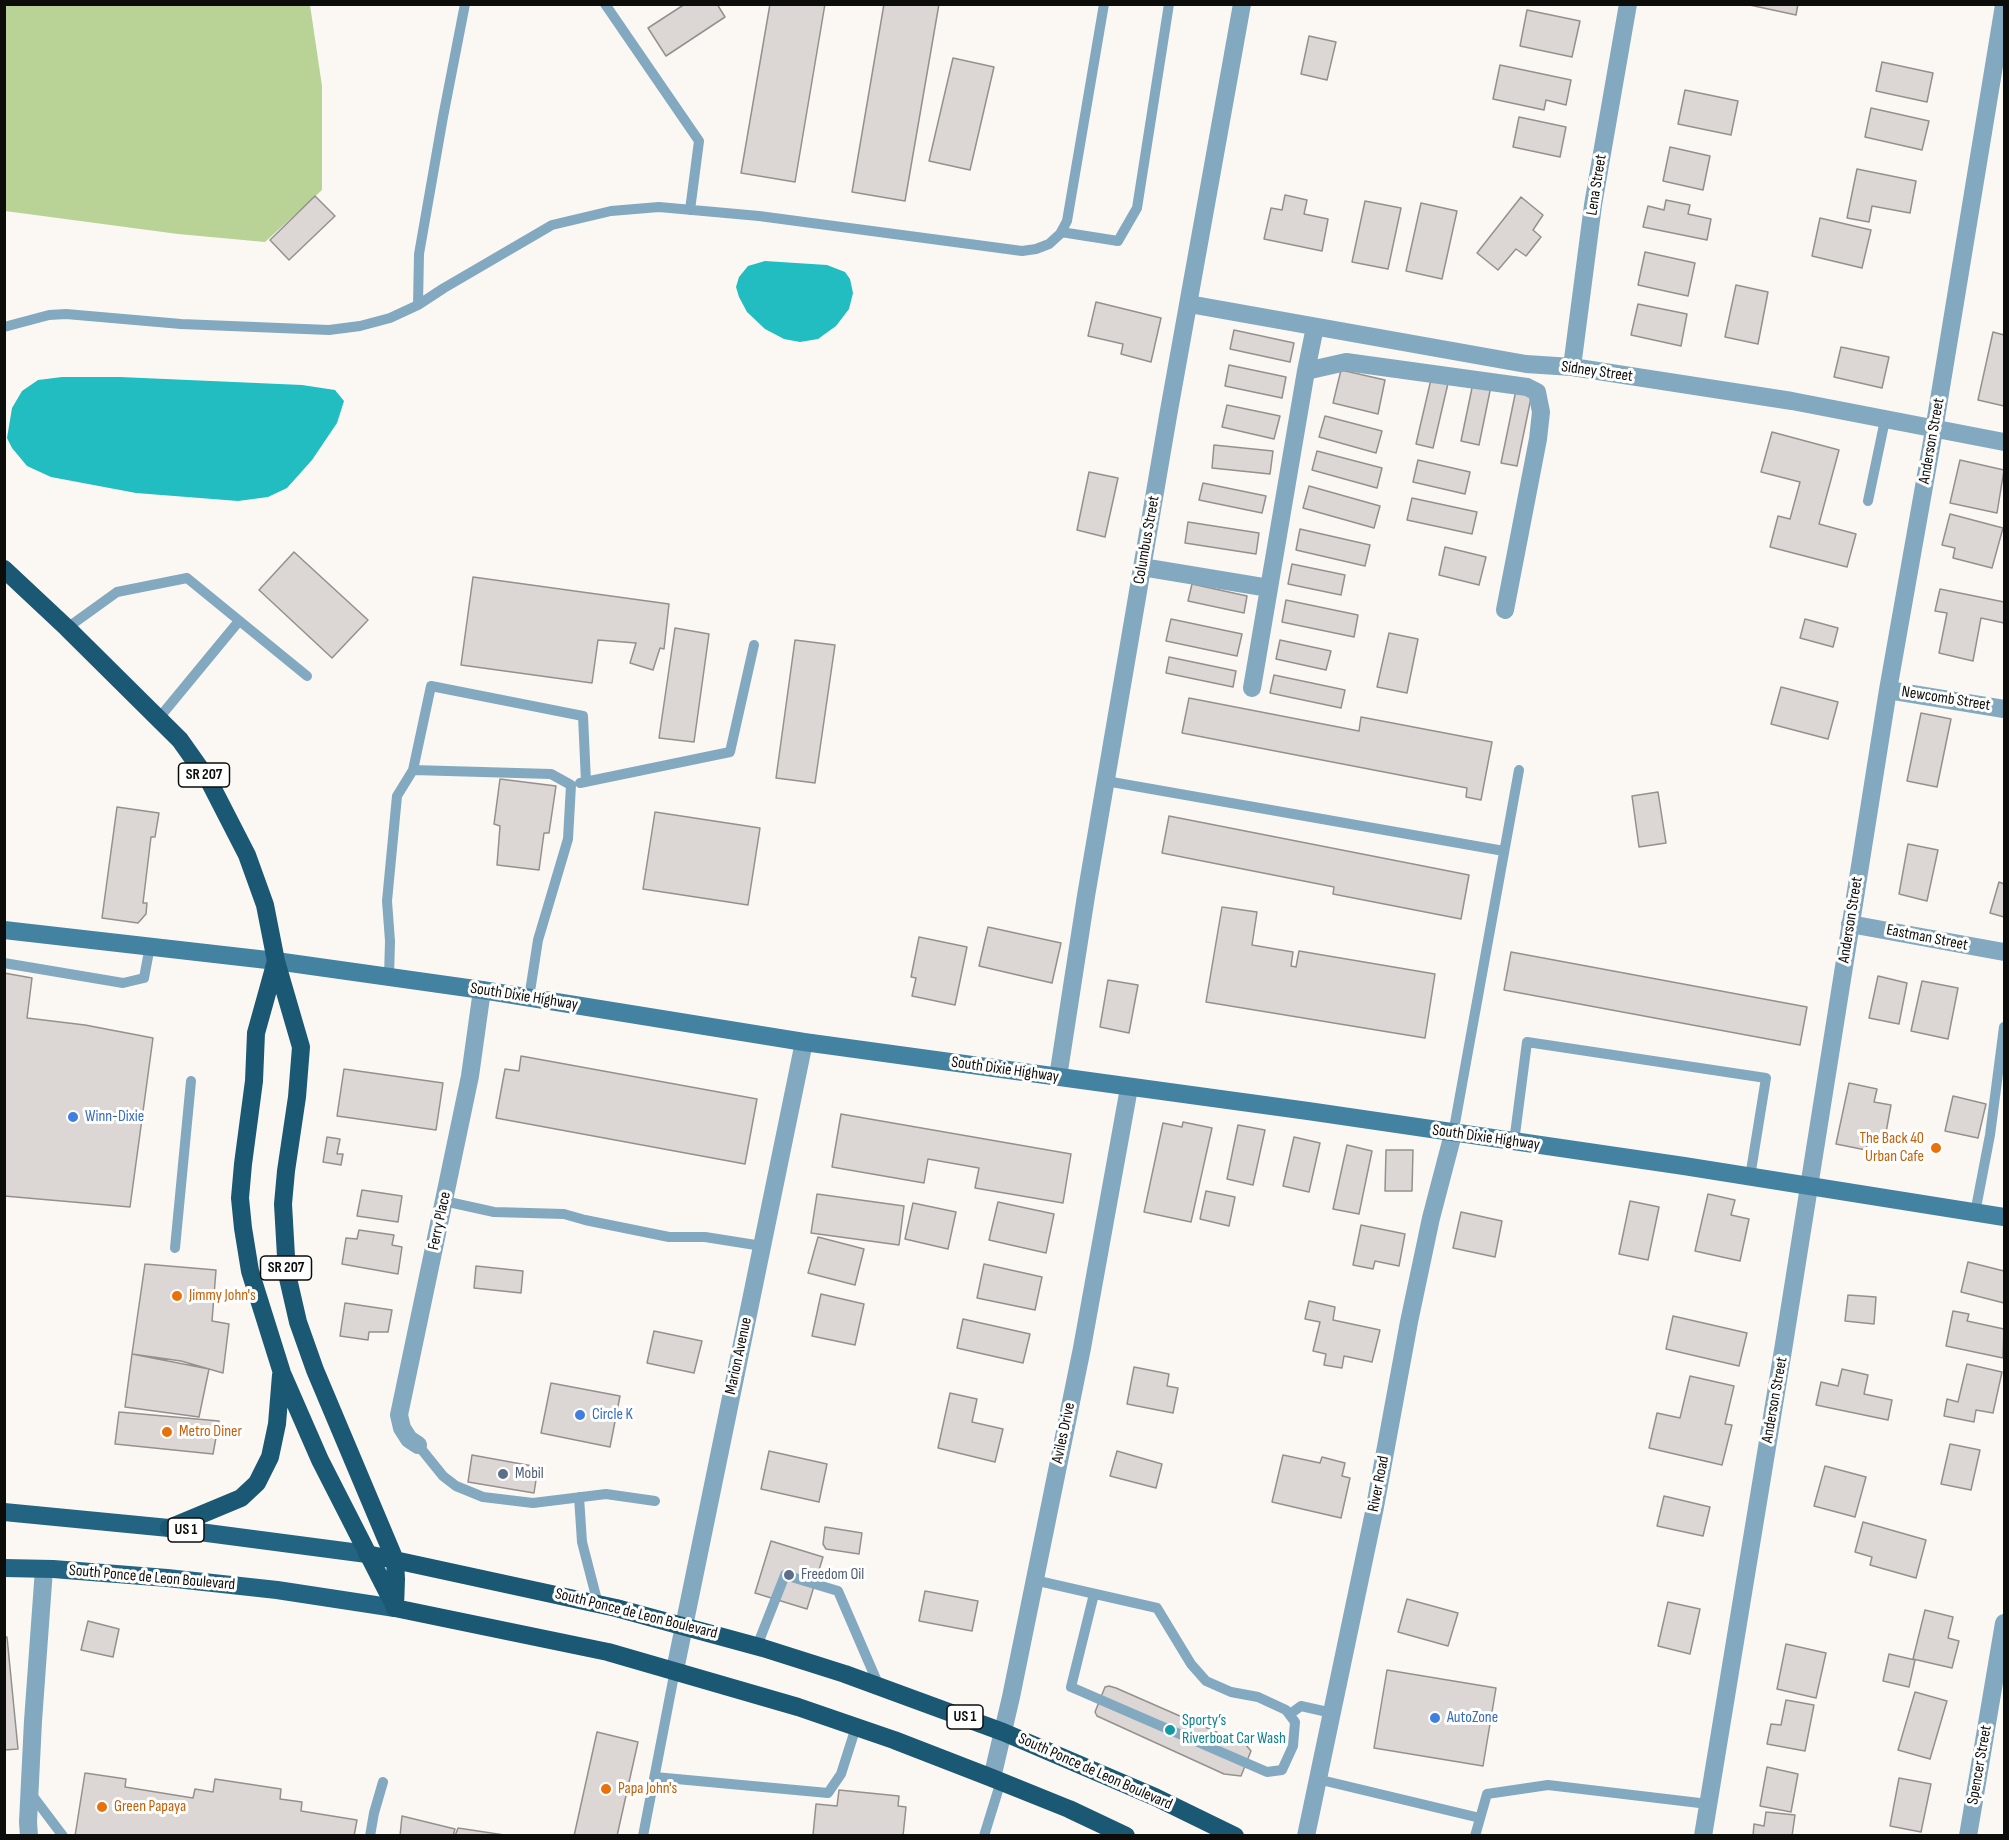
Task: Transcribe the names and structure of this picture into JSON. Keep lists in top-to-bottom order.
{
  "streets": {
    "highway": ["SR 207", "US 1", "South Ponce de Leon Boulevard"],
    "main road": ["South Dixie Highway"],
    "street": [
      "Lena Street",
      "Sidney Street",
      "Anderson Street",
      "Columbus Street",
      "Newcomb Street",
      "Eastman Street",
      "Ferry Place",
      "Marion Avenue",
      "Aviles Drive",
      "River Road",
      "Spencer Street"
    ]
  },
  "crossings": [
    ["Lena Street", "Sidney Street"],
    ["Sidney Street", "Anderson Street"],
    ["Sidney Street", "Columbus Street"],
    ["Anderson Street", "Newcomb Street"],
    ["Anderson Street", "Eastman Street"],
    ["Anderson Street", "South Dixie Highway"],
    ["Columbus Street", "South Dixie Highway"],
    ["SR 207", "South Dixie Highway"],
    ["SR 207", "South Ponce de Leon Boulevard"],
    ["South Dixie Highway", "Ferry Place"],
    ["South Dixie Highway", "Marion Avenue"],
    ["South Dixie Highway", "Aviles Drive"],
    ["South Dixie Highway", "River Road"],
    ["Marion Avenue", "South Ponce de Leon Boulevard"],
    ["Aviles Drive", "South Ponce de Leon Boulevard"]
  ],
  "places": [
    "Winn-Dixie",
    "The Back 40 Urban Cafe",
    "Jimmy John's",
    "Circle K",
    "Metro Diner",
    "Mobil",
    "Freedom Oil",
    "AutoZone",
    "Sporty’s Riverboat Car Wash",
    "Papa John's",
    "Green Papaya"
  ]
}
